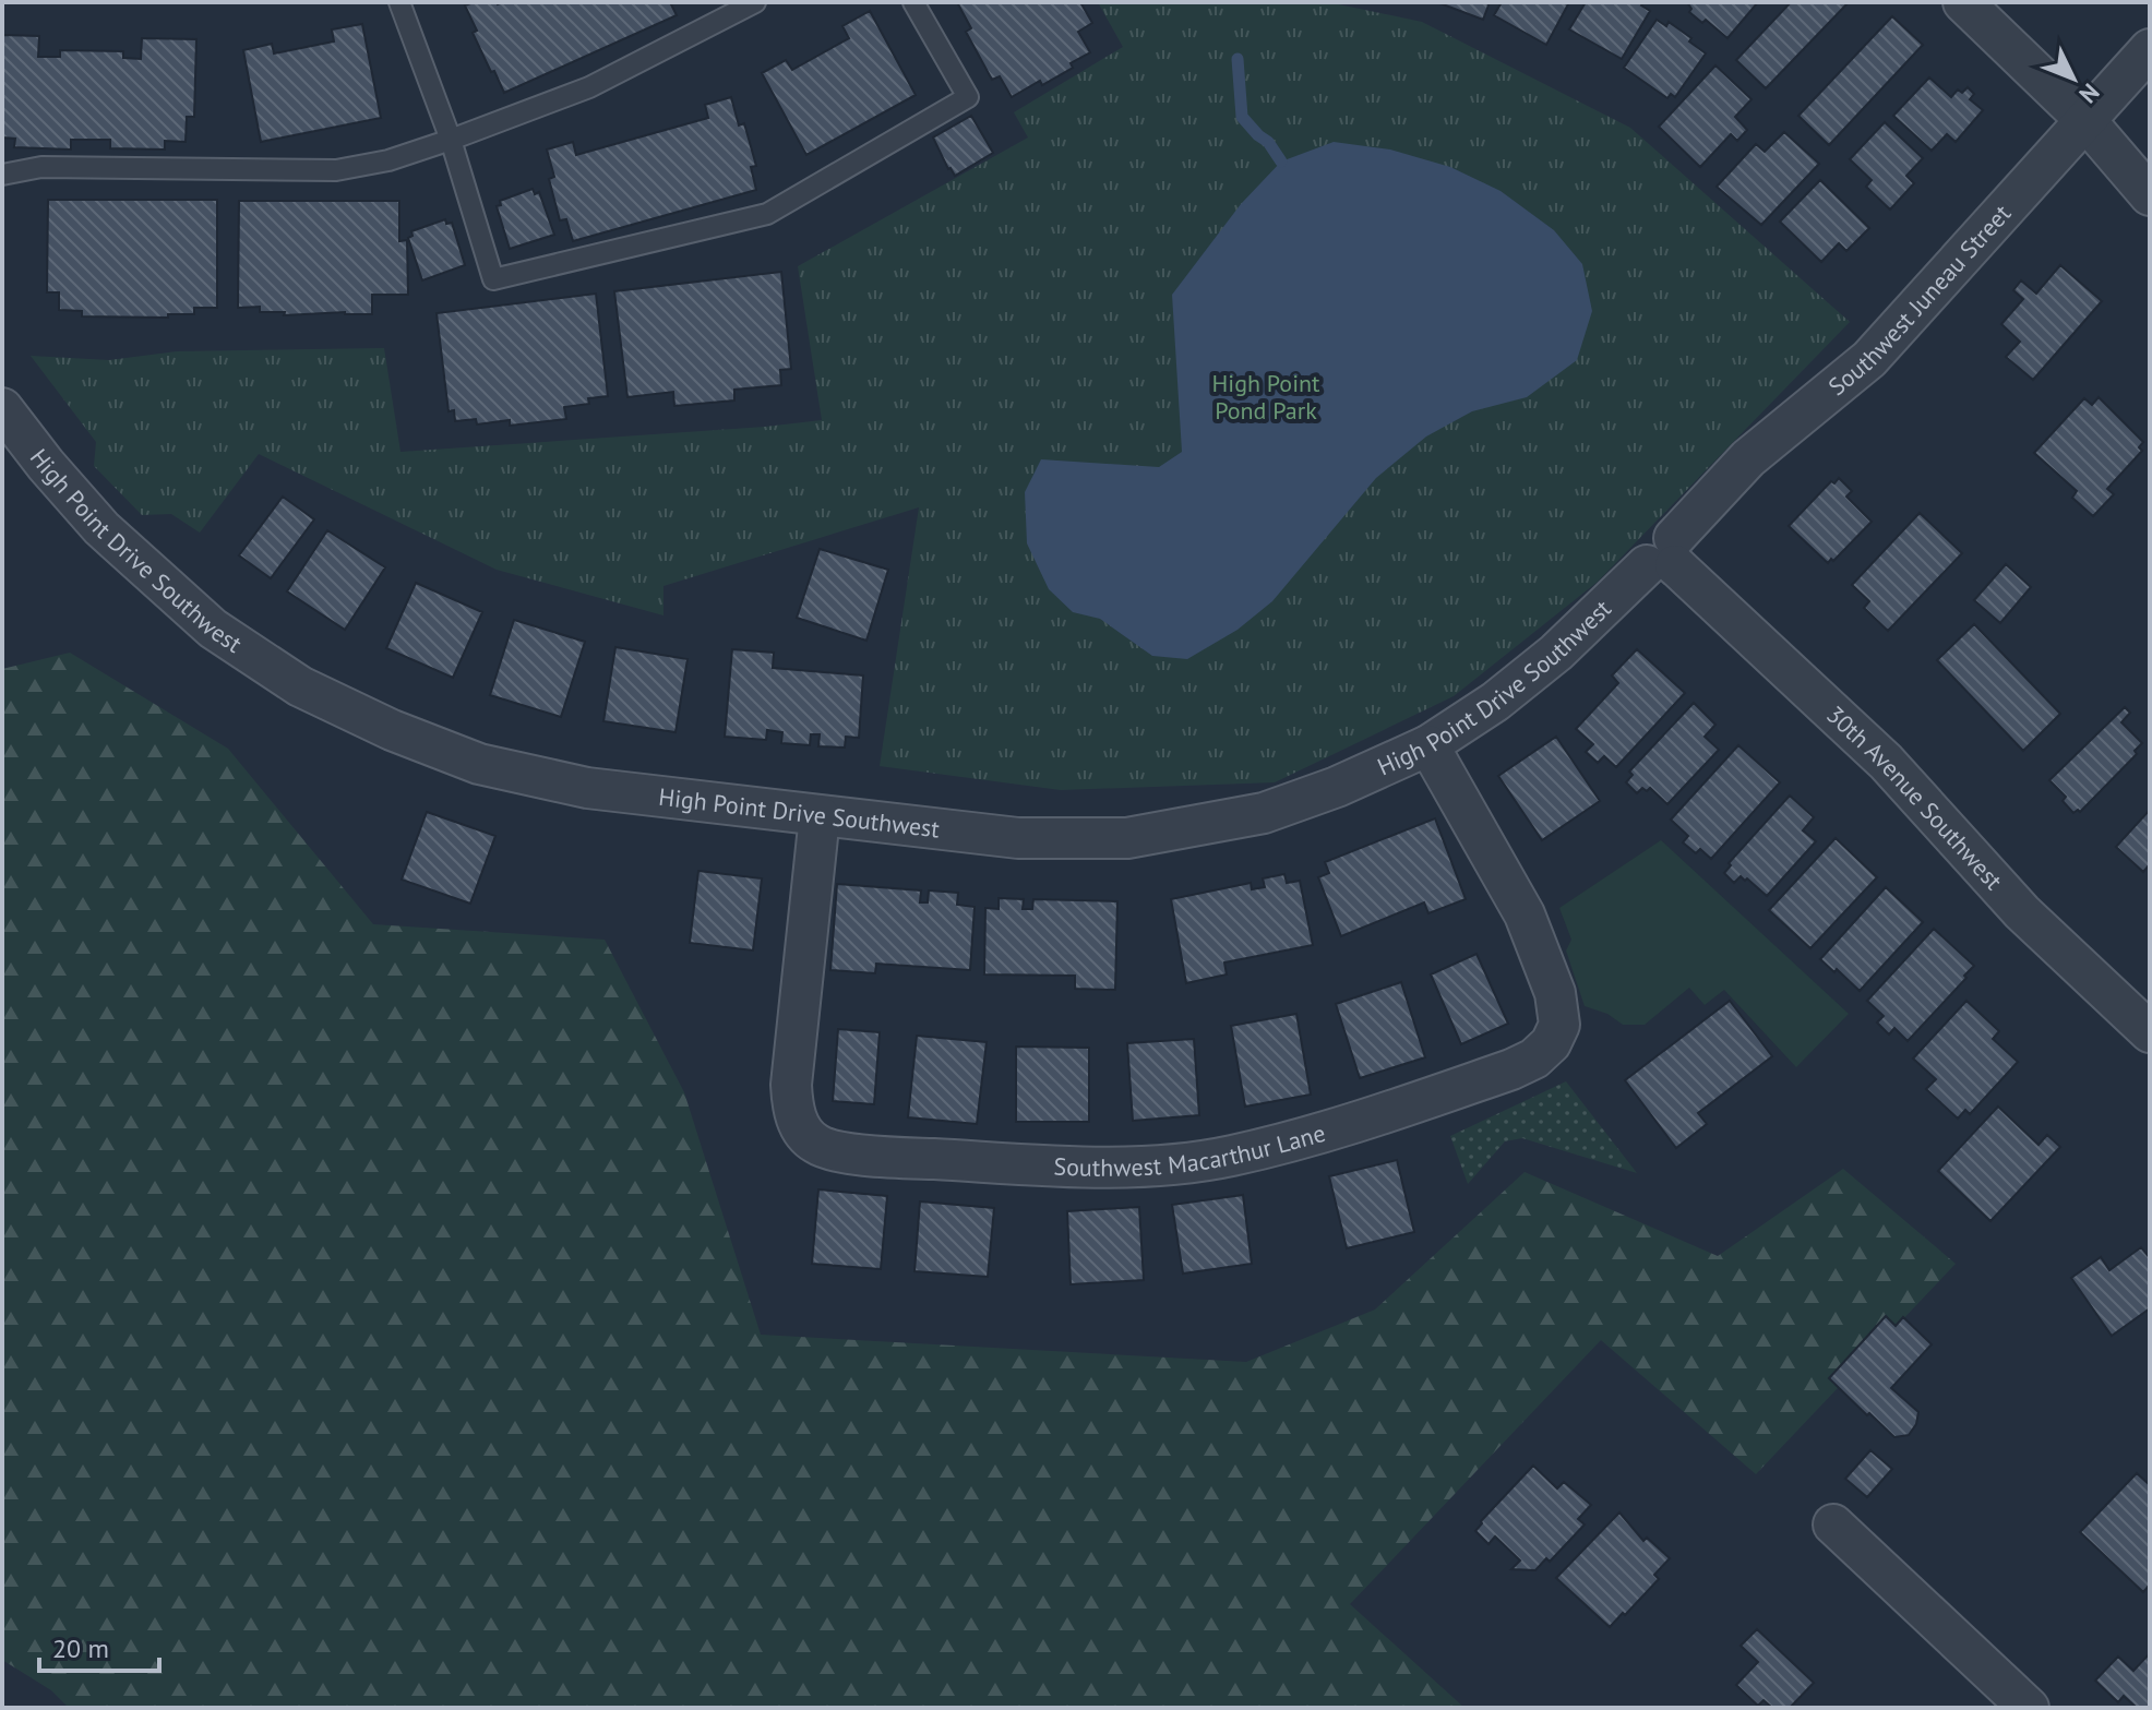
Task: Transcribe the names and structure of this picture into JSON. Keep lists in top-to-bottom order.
{
  "streets": {
    "street": [
      "Southwest Juneau Street",
      "High Point Drive Southwest",
      "30th Avenue Southwest",
      "Southwest Macarthur Lane"
    ]
  },
  "crossings": [
    ["Southwest Juneau Street", "High Point Drive Southwest"],
    ["Southwest Juneau Street", "30th Avenue Southwest"],
    ["High Point Drive Southwest", "30th Avenue Southwest"],
    ["High Point Drive Southwest", "Southwest Macarthur Lane"]
  ],
  "parks": ["High Point Pond Park"],
  "scale_bar": "20 m",
  "north": "bottom right"
}
